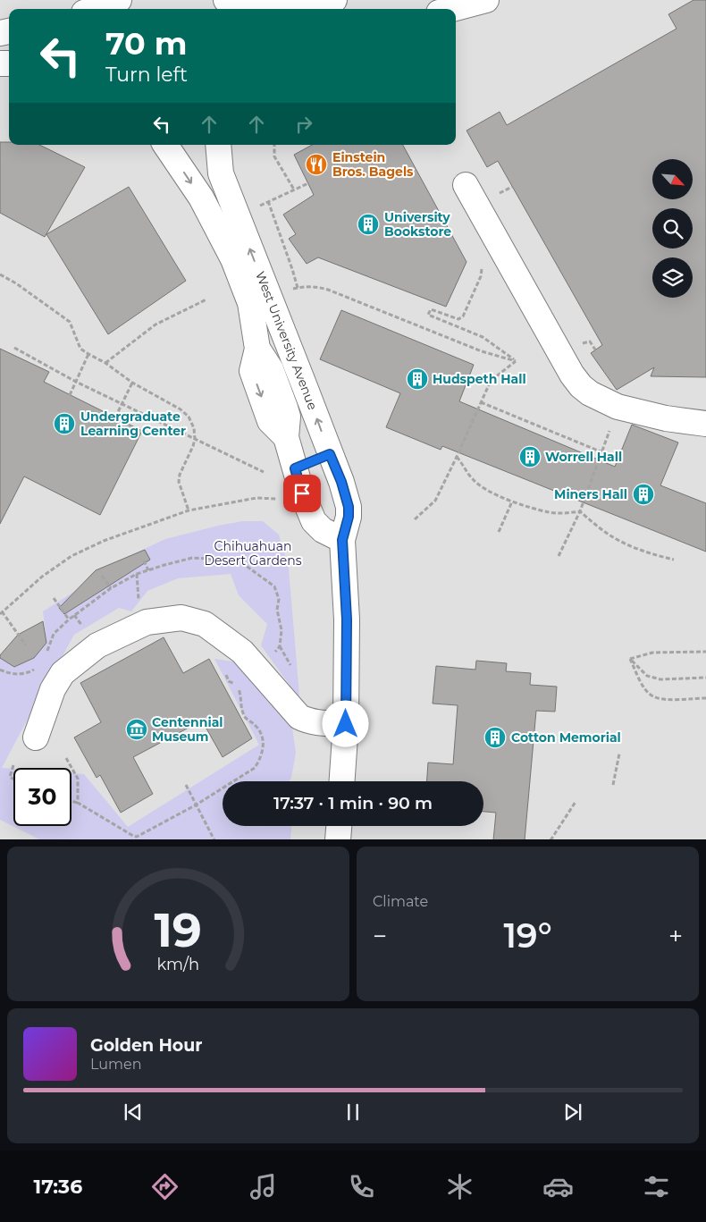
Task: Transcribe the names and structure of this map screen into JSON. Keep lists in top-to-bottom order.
{
  "streets": {
    "street": ["West University Avenue"]
  },
  "parks": ["Chihuahuan Desert Gardens"],
  "places": {
    "restaurant": ["Einstein Bros. Bagels"],
    "building": [
      "University Bookstore",
      "Hudspeth Hall",
      "Undergraduate Learning Center",
      "Worrell Hall",
      "Miners Hall",
      "Cotton Memorial"
    ],
    "museum": ["Centennial Museum"]
  },
  "north": "bottom right",
  "page": {
    "turn": ["70 m", "Turn left"],
    "limit": "30",
    "trip": "17:37 · 1 min · 90 m",
    "tile": "Climate",
    "heat": ["−", "19°", "+"],
    "song": ["Golden Hour", "Lumen"],
    "tabs": "17:36",
    "gauge": ["19", "km/h"]
  }
}
